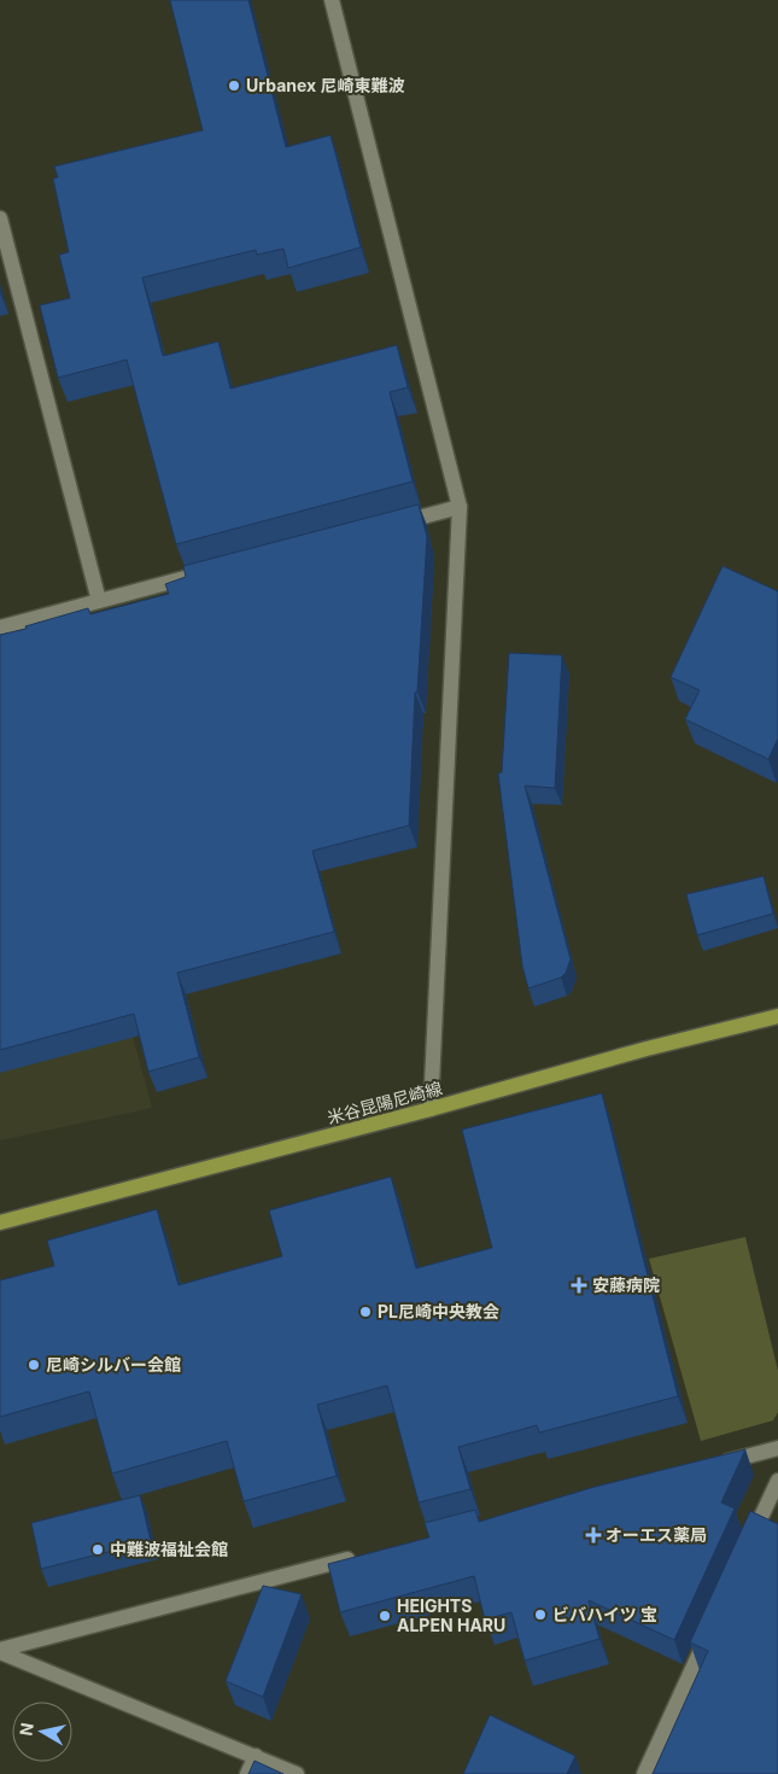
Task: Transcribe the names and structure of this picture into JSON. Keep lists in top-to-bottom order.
{
  "streets": {
    "main road": ["米谷昆陽尼崎線"]
  },
  "places": {
    "other": [
      "Urbanex 尼崎東難波",
      "PL尼崎中央教会",
      "尼崎シルバー会館",
      "中難波福祉会館",
      "ビバハイツ 宝",
      "HEIGHTS ALPEN HARU"
    ],
    "health": ["安藤病院", "オーエス薬局"]
  },
  "north": "left"
}
